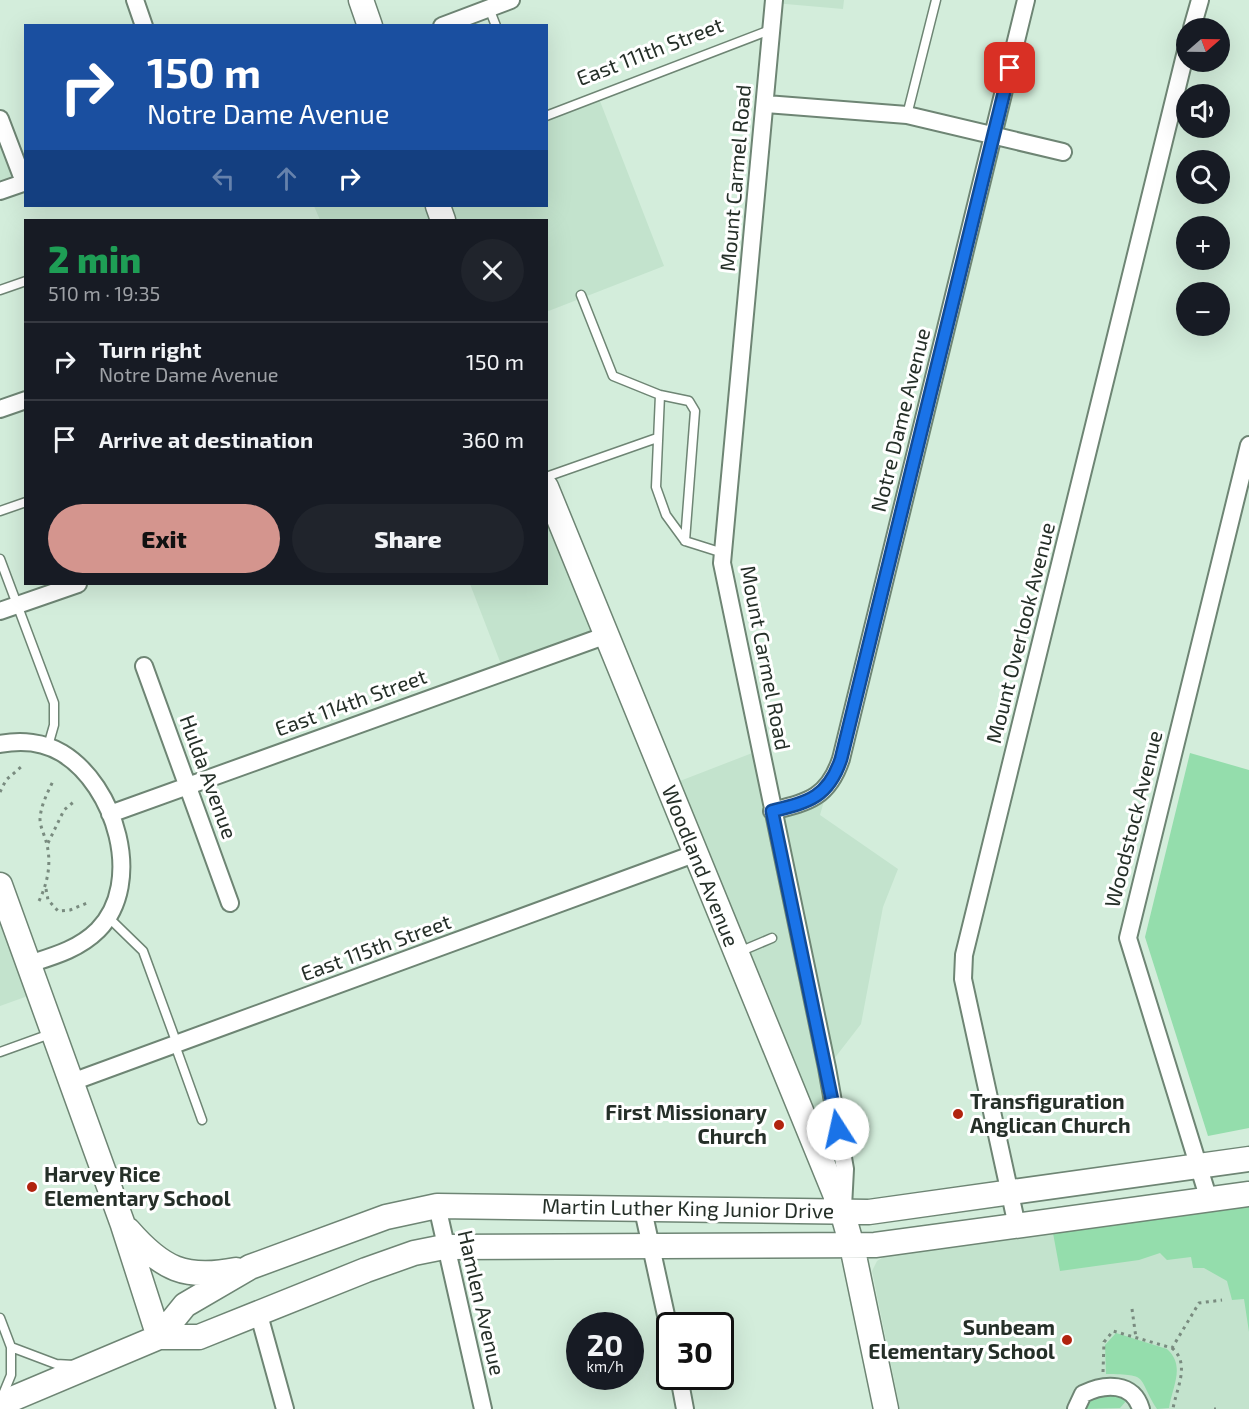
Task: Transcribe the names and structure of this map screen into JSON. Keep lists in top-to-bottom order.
{
  "streets": {
    "main road": ["Woodland Avenue", "Martin Luther King Junior Drive"],
    "street": [
      "Mount Carmel Road",
      "Notre Dame Avenue",
      "Mount Overlook Avenue",
      "East 114th Street",
      "Hulda Avenue",
      "Woodstock Avenue",
      "East 115th Street",
      "Hamlen Avenue"
    ],
    "lane": ["East 111th Street"]
  },
  "crossings": [
    ["East 111th Street", "Mount Carmel Road"],
    ["Mount Carmel Road", "Notre Dame Avenue"],
    ["Mount Carmel Road", "Woodland Avenue"],
    ["Mount Carmel Road", "Martin Luther King Junior Drive"],
    ["Mount Overlook Avenue", "Martin Luther King Junior Drive"],
    ["East 114th Street", "Hulda Avenue"],
    ["East 114th Street", "Woodland Avenue"],
    ["Woodstock Avenue", "Martin Luther King Junior Drive"],
    ["Woodland Avenue", "East 115th Street"],
    ["Woodland Avenue", "Martin Luther King Junior Drive"],
    ["Martin Luther King Junior Drive", "Hamlen Avenue"]
  ],
  "places": [
    "Transfiguration Anglican Church",
    "First Missionary Church",
    "Harvey Rice Elementary School",
    "Sunbeam Elementary School"
  ],
  "north": "right",
  "page": {
    "map_buttons": ["+", "−"],
    "turn": ["150 m", "Notre Dame Avenue"],
    "heading": ["2 min", "510 m · 19:35"],
    "list": [
      {
        "name": "Turn right",
        "note": "Notre Dame Avenue",
        "value": "150 m"
      },
      {
        "name": "Arrive at destination",
        "value": "360 m"
      }
    ],
    "buttons": ["Exit", "Share"],
    "speed": "20 km/h",
    "limit": "30"
  }
}
